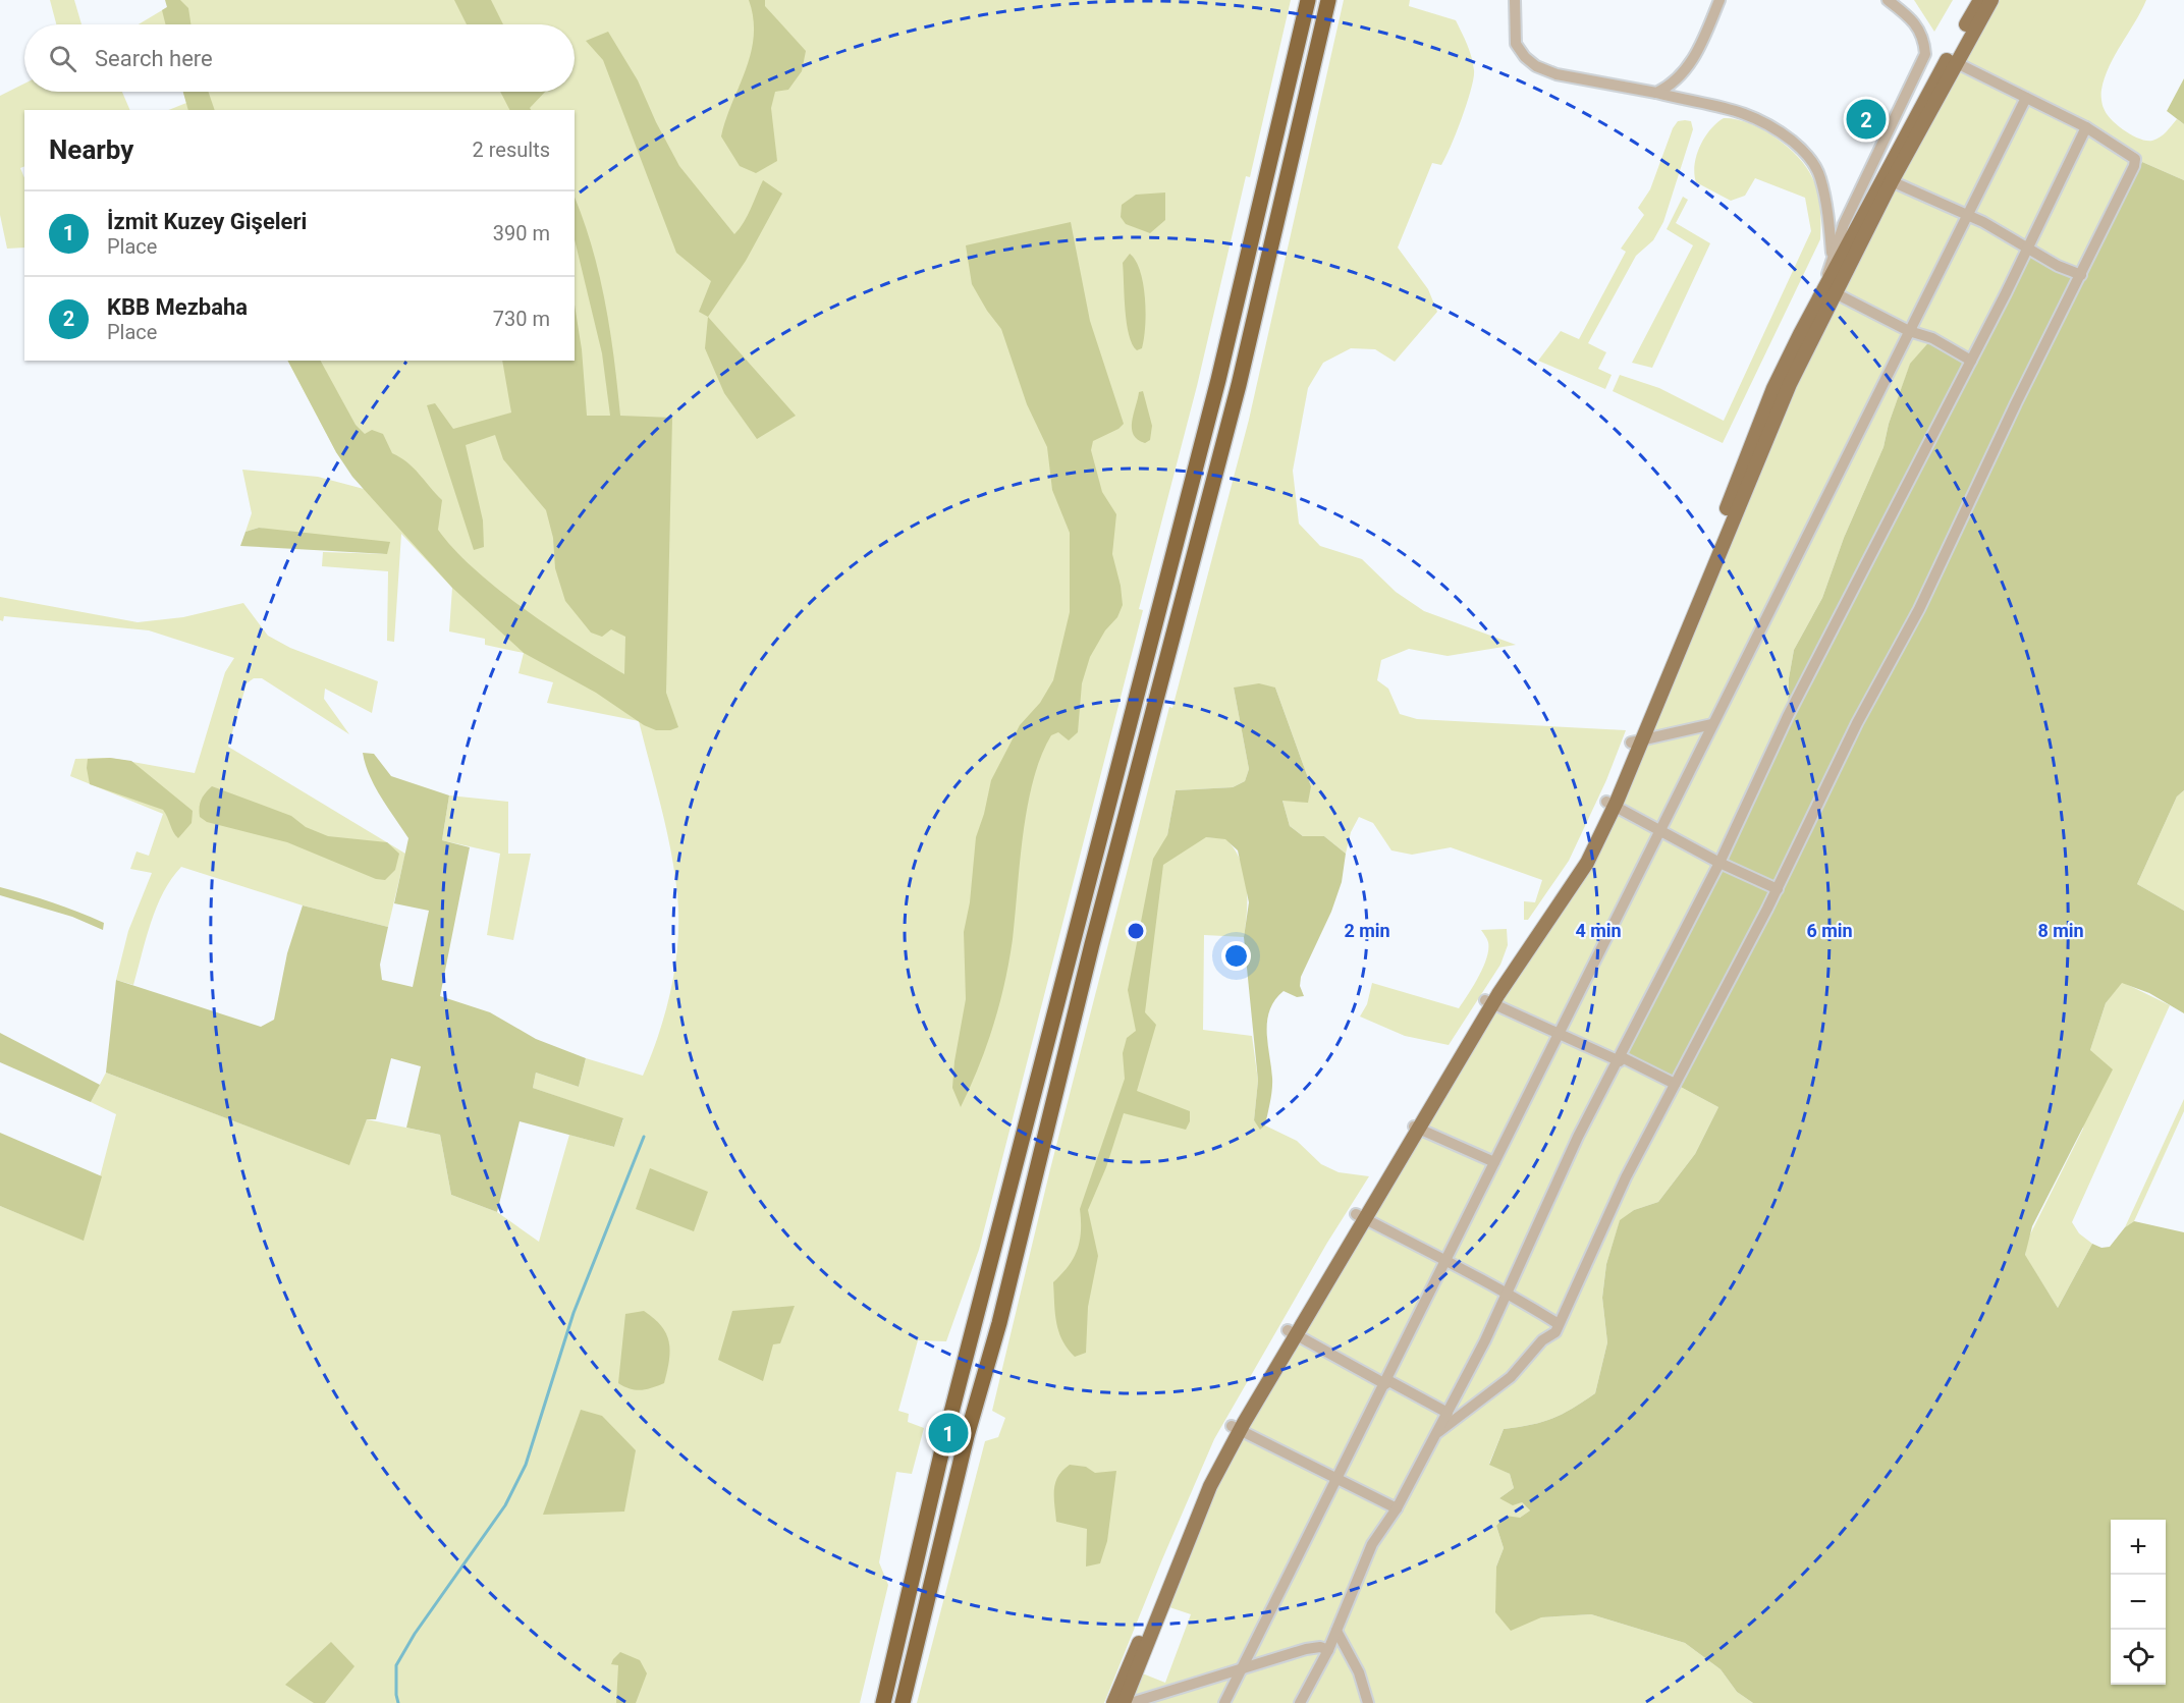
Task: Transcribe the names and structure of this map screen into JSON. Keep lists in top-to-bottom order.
{
  "page": {
    "search": "Search here",
    "pins": ["2", "1"],
    "heading": ["Nearby", "2 results"],
    "list": [
      {
        "mark": "1",
        "name": "İzmit Kuzey Gişeleri",
        "note": "Place",
        "value": "390 m"
      },
      {
        "mark": "2",
        "name": "KBB Mezbaha",
        "note": "Place",
        "value": "730 m"
      }
    ],
    "map_buttons": ["+", "−"]
  },
  "rings": [
    "2 min",
    "4 min",
    "6 min",
    "8 min"
  ]
}
